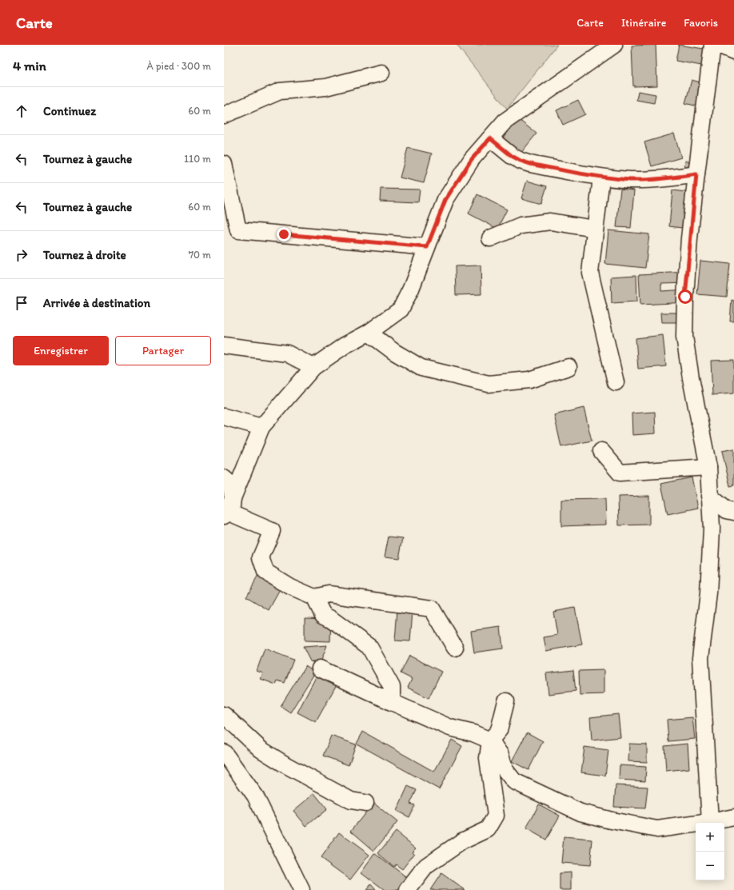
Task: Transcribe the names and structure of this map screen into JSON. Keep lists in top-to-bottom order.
{
  "page": {
    "header": "Carte",
    "nav": ["Carte", "Itinéraire", "Favoris"],
    "heading": ["4 min", "À pied · 300 m"],
    "list": [
      ["Continuez", "60 m"],
      ["Tournez à gauche", "110 m"],
      ["Tournez à gauche", "60 m"],
      ["Tournez à droite", "70 m"],
      "Arrivée à destination"
    ],
    "buttons": ["Enregistrer", "Partager"],
    "map_buttons": ["+", "−"]
  }
}
